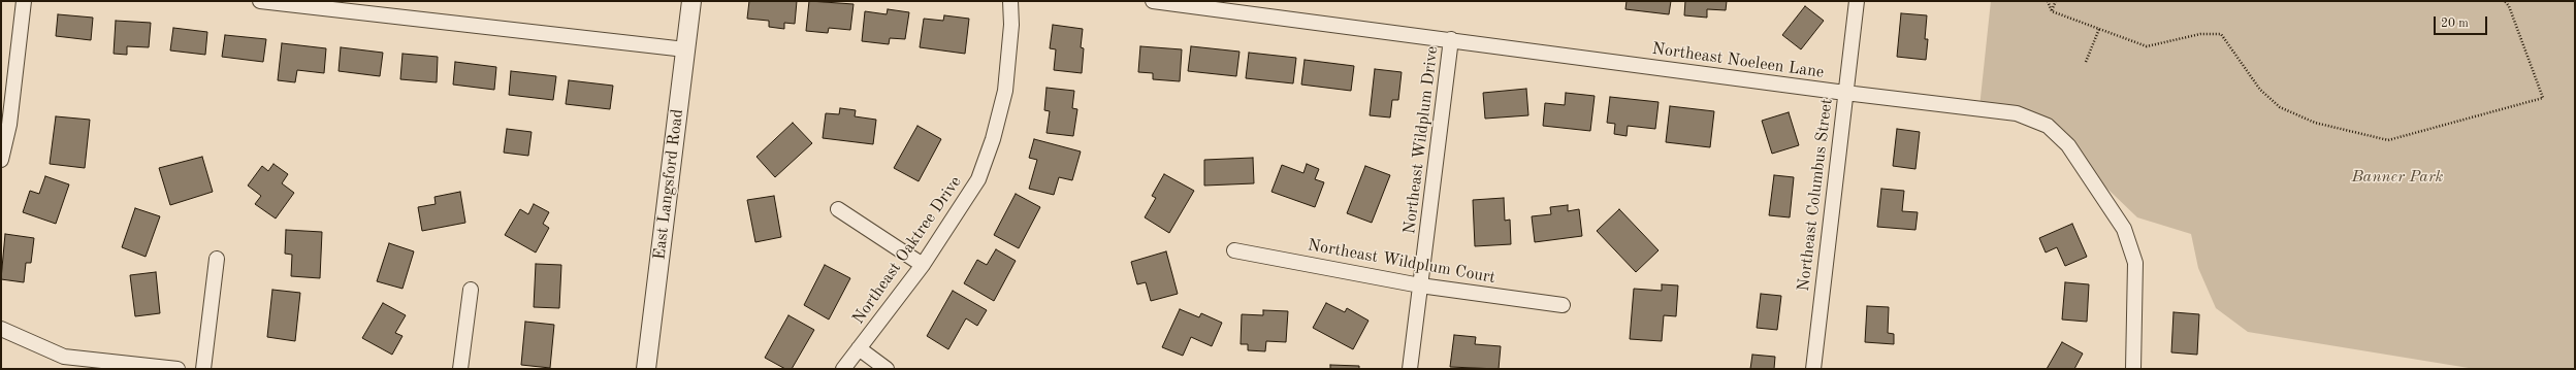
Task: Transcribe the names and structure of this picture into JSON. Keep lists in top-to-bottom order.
{
  "streets": {
    "street": [
      "Northeast Noeleen Lane",
      "Northeast Wildplum Drive",
      "East Langsford Road",
      "Northeast Columbus Street",
      "Northeast Oaktree Drive",
      "Northeast Wildplum Court"
    ]
  },
  "crossings": [
    ["Northeast Noeleen Lane", "Northeast Wildplum Drive"],
    ["Northeast Noeleen Lane", "Northeast Columbus Street"],
    ["Northeast Wildplum Drive", "Northeast Wildplum Court"]
  ],
  "parks": ["Banner Park"],
  "scale_bar": "20 m"
}
